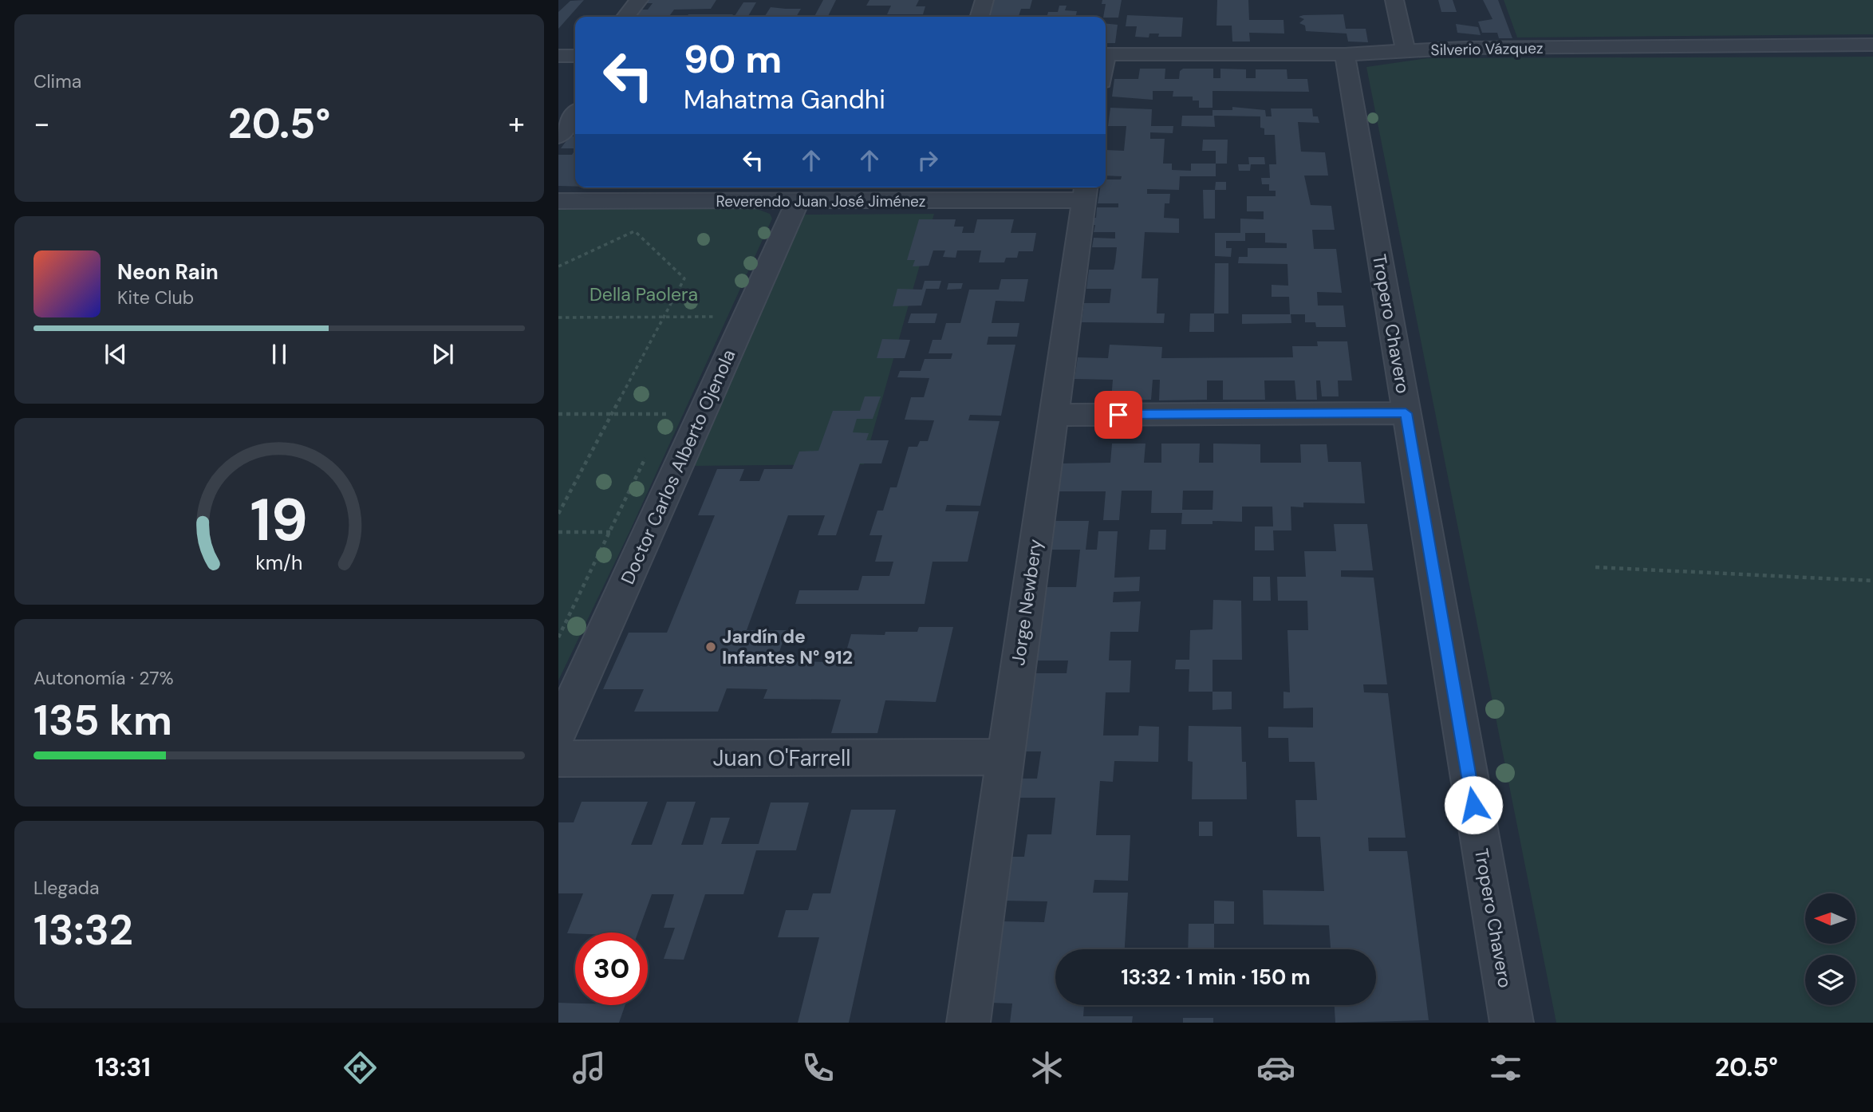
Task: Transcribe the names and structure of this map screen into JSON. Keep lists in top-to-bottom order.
{
  "streets": {
    "street": [
      "Silverio Vázquez",
      "Reverendo Juan José Jiménez",
      "Tropero Chavero",
      "Doctor Carlos Alberto Ojenola",
      "Jorge Newbery",
      "Juan O'Farrell"
    ]
  },
  "crossings": [
    ["Silverio Vázquez", "Tropero Chavero"],
    ["Reverendo Juan José Jiménez", "Doctor Carlos Alberto Ojenola"],
    ["Reverendo Juan José Jiménez", "Jorge Newbery"],
    ["Jorge Newbery", "Juan O'Farrell"]
  ],
  "parks": ["Della Paolera"],
  "places": ["Jardín de Infantes N° 912"],
  "north": "left",
  "page": {
    "tile": [
      "Clima",
      ["Autonomía · 27%", "135 km"],
      ["Llegada", "13:32"]
    ],
    "turn": ["90 m", "Mahatma Gandhi"],
    "heat": ["−", "20.5°", "+"],
    "song": ["Neon Rain", "Kite Club"],
    "limit": "30",
    "trip": "13:32 · 1 min · 150 m",
    "tabs": ["13:31", "20.5°"],
    "gauge": ["19", "km/h"]
  }
}
